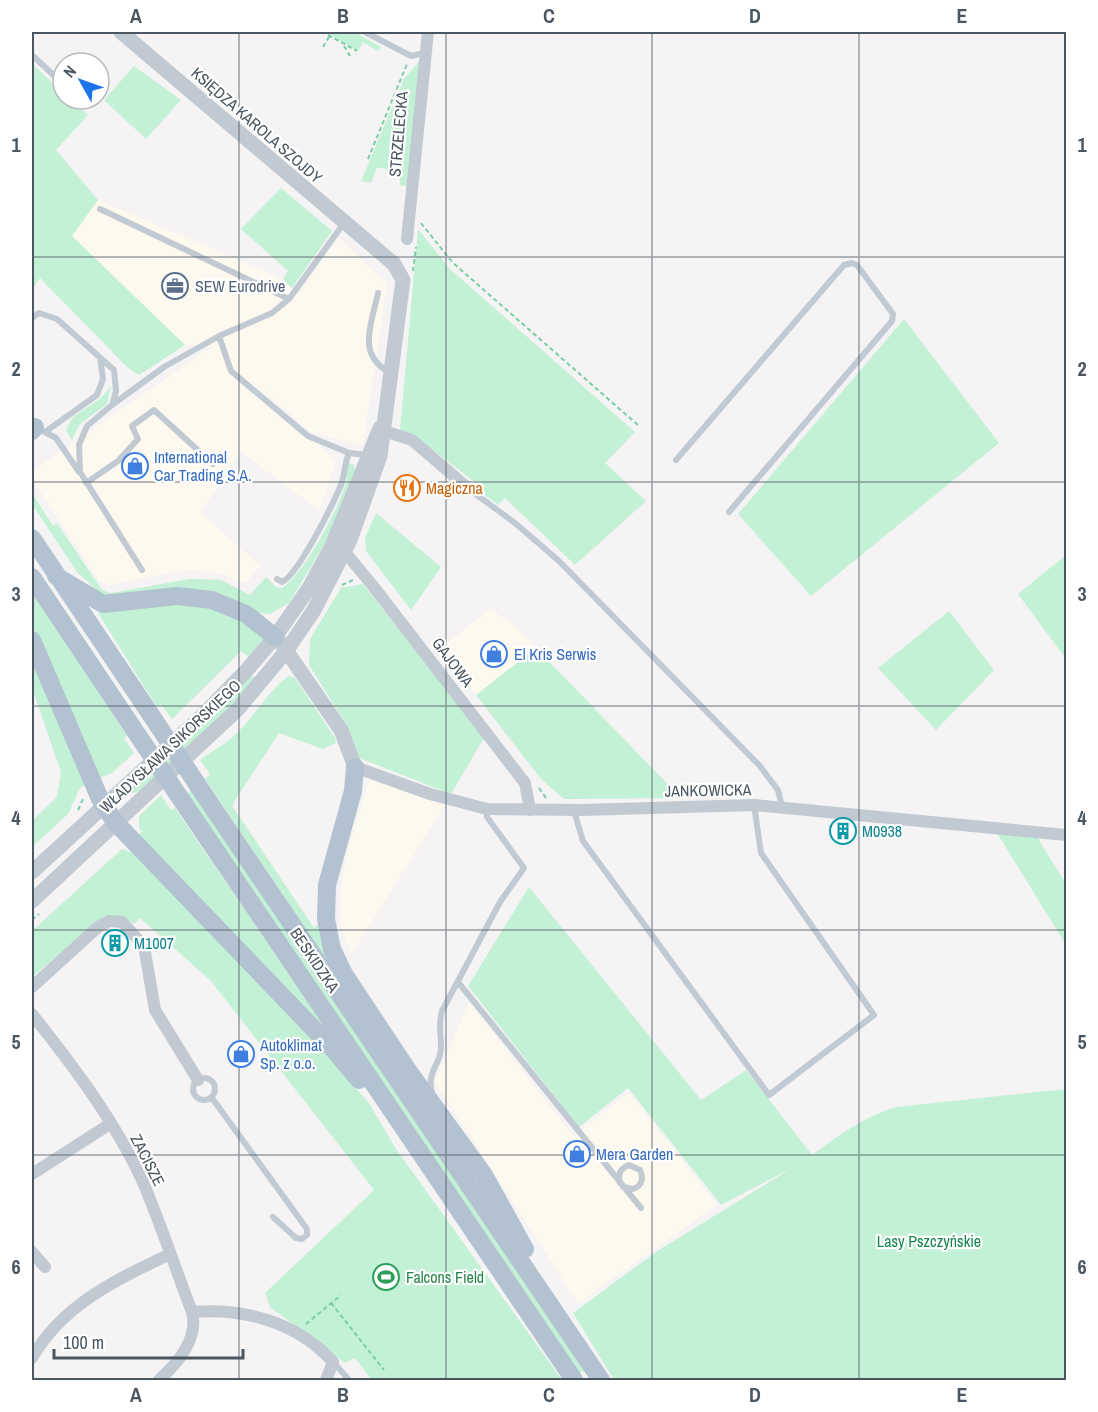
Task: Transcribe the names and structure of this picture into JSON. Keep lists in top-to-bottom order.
{
  "streets": {
    "main road": ["BESKIDZKA"],
    "street": [
      "KSIĘDZA KAROLA SZOJDY",
      "STRZELECKA",
      "GAJOWA",
      "WŁADYSŁAWA SIKORSKIEGO",
      "JANKOWICKA",
      "ZACISZE"
    ]
  },
  "crossings": [
    ["GAJOWA", "WŁADYSŁAWA SIKORSKIEGO"],
    ["GAJOWA", "JANKOWICKA"]
  ],
  "parks": ["Lasy Pszczyńskie"],
  "places": {
    "office": ["SEW Eurodrive"],
    "shop": [
      "International Car Trading S.A.",
      "El Kris Serwis",
      "Autoklimat Sp. z o.o.",
      "Mera Garden"
    ],
    "restaurant": ["Magiczna"],
    "building": ["M0938", "M1007"],
    "sports": ["Falcons Field"]
  },
  "scale_bar": "100 m",
  "north": "top left",
  "grid": {
    "columns": [
      "A",
      "B",
      "C",
      "D",
      "E"
    ],
    "rows": [
      "1",
      "2",
      "3",
      "4",
      "5",
      "6"
    ]
  }
}
